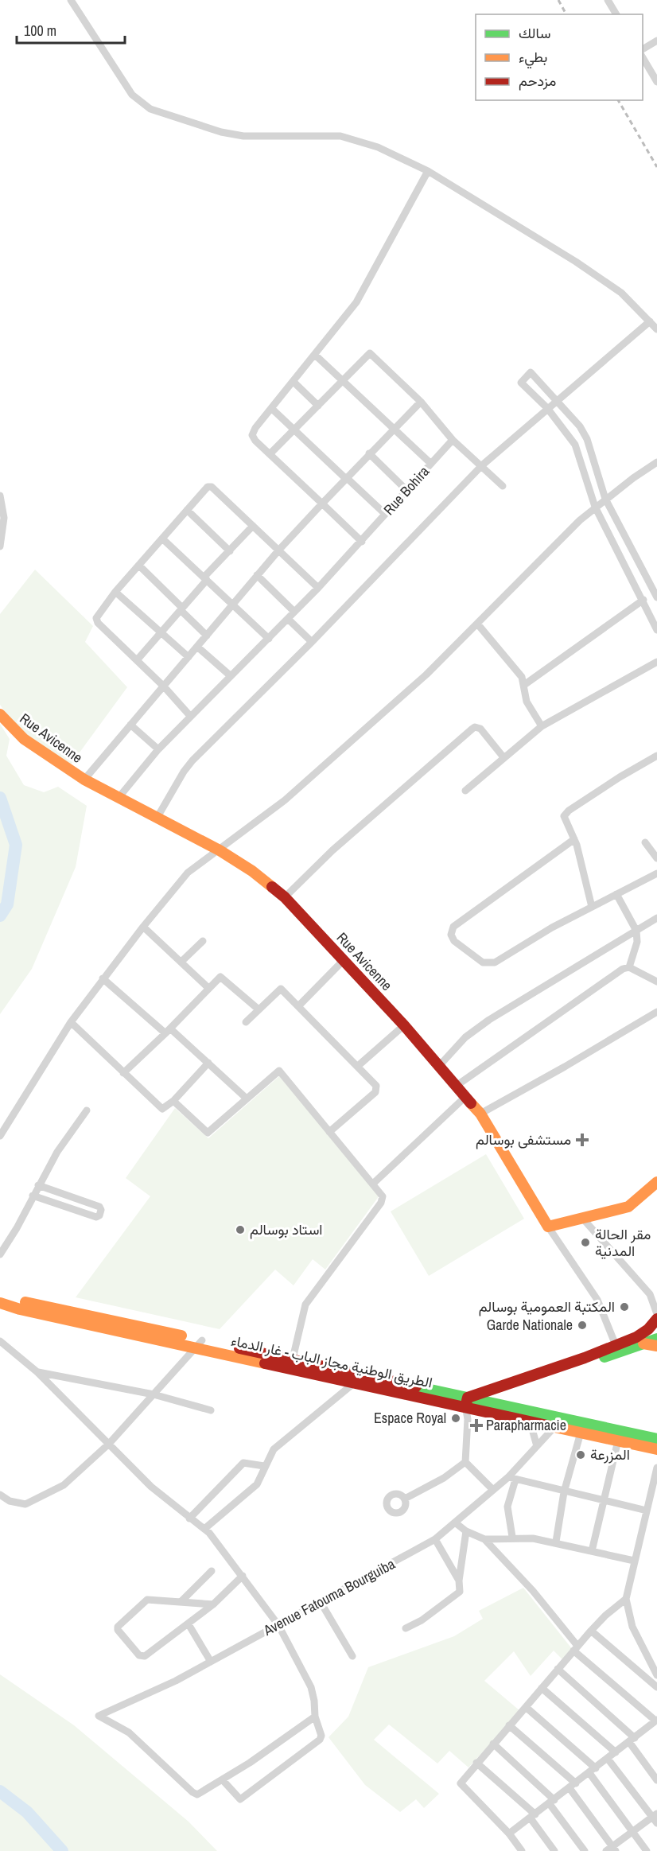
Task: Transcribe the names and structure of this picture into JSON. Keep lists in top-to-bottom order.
{
  "streets": {
    "street": [
      "Rue Bohira",
      "Rue Avicenne",
      "الطريق الوطنية مجاز الباب - غار الدماء",
      "Avenue Fatouma Bourguiba"
    ]
  },
  "crossings": [
    ["Rue Bohira", "Rue Avicenne"],
    ["الطريق الوطنية مجاز الباب - غار الدماء", "Avenue Fatouma Bourguiba"]
  ],
  "places": {
    "health": ["مستشفى بوسالم", "Parapharmacie"],
    "other": [
      "استاد بوسالم",
      "مقر الحالة المدنية",
      "المكتبة العمومية بوسالم",
      "Garde Nationale",
      "Espace Royal",
      "المزرعة"
    ]
  },
  "legend": ["سالك", "بطيء", "مزدحم"],
  "scale_bar": "100 m"
}
